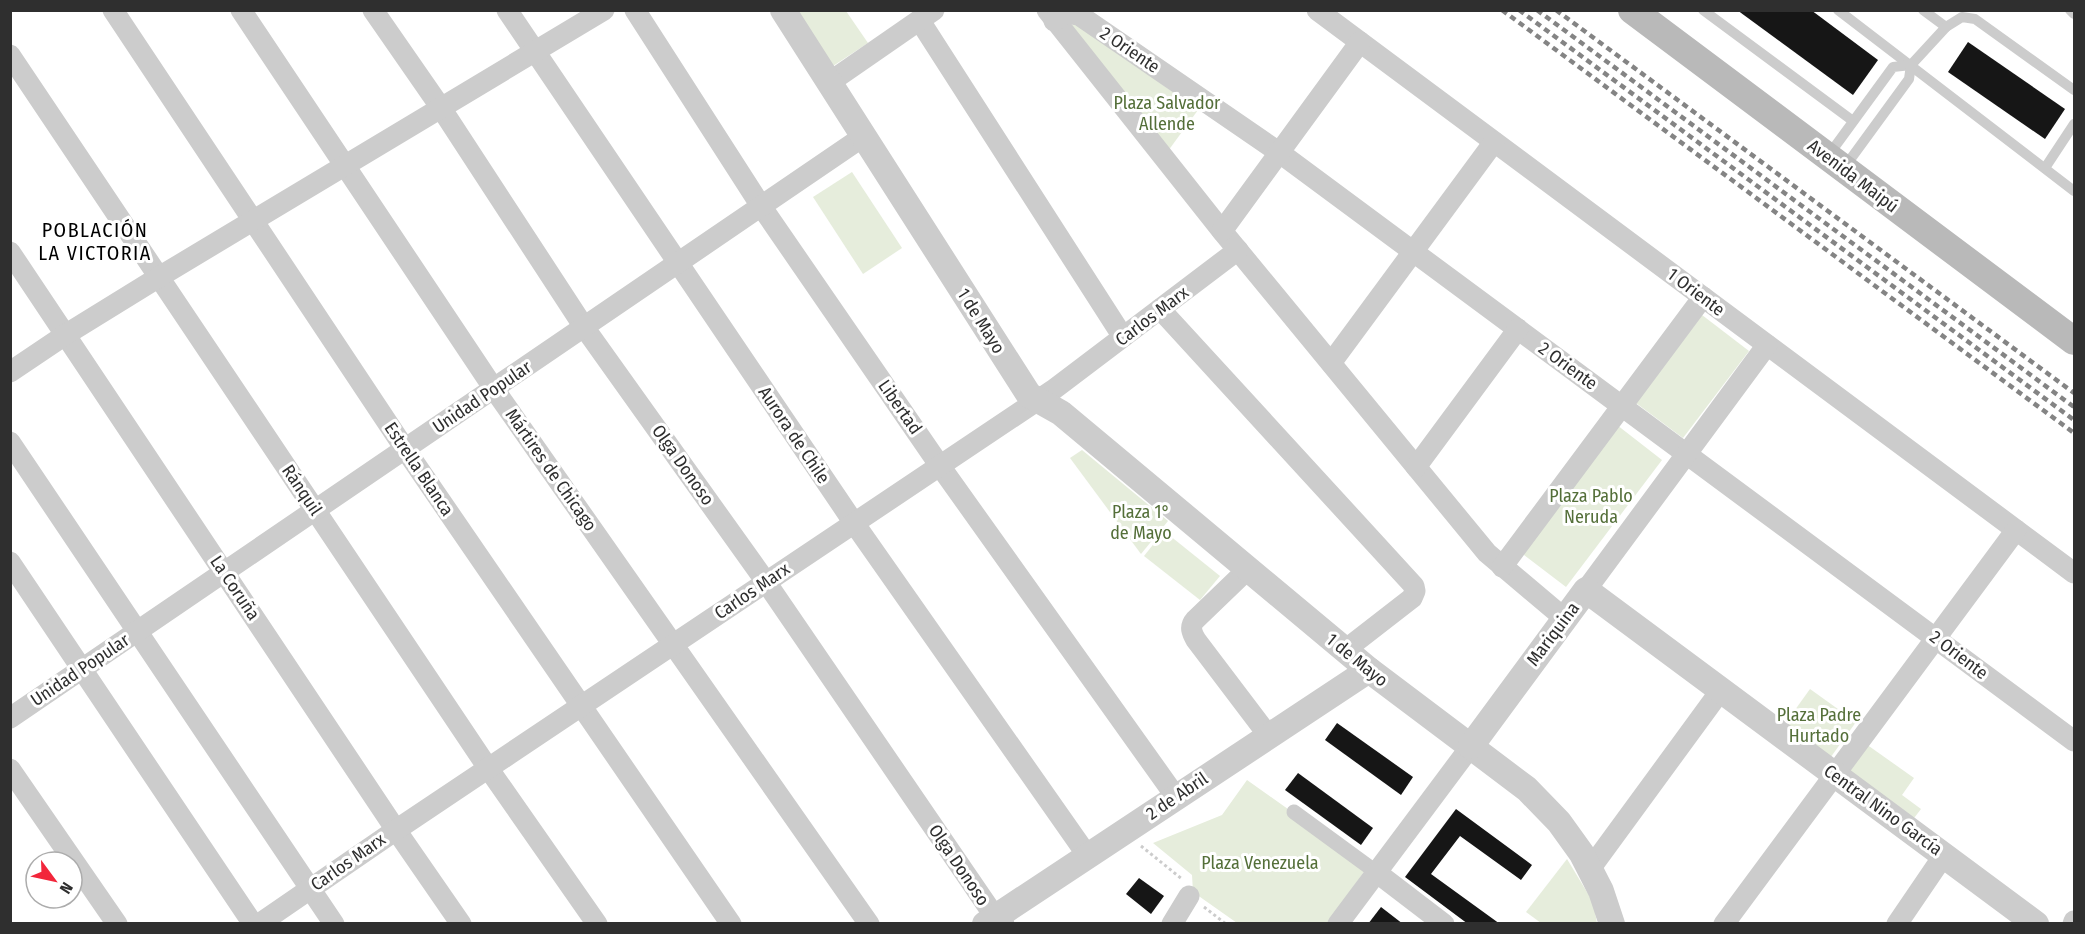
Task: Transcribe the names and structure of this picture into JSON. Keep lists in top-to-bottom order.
{
  "streets": {
    "main road": ["Avenida Maipú"],
    "street": [
      "2 Oriente",
      "1 Oriente",
      "Carlos Marx",
      "1 de Mayo",
      "Unidad Popular",
      "Libertad",
      "Aurora de Chile",
      "Olga Donoso",
      "Estrella Blanca",
      "Mártires de Chicago",
      "Ránquil",
      "La Coruña",
      "Mariquina",
      "2 de Abril",
      "Central Nino García"
    ]
  },
  "crossings": [
    ["2 Oriente", "Mariquina"],
    ["1 Oriente", "Mariquina"],
    ["Carlos Marx", "1 de Mayo"],
    ["Carlos Marx", "Libertad"],
    ["Carlos Marx", "Aurora de Chile"],
    ["Carlos Marx", "Olga Donoso"],
    ["Carlos Marx", "Estrella Blanca"],
    ["Carlos Marx", "Mártires de Chicago"],
    ["Carlos Marx", "Ránquil"],
    ["Carlos Marx", "La Coruña"],
    ["1 de Mayo", "Unidad Popular"],
    ["1 de Mayo", "Mariquina"],
    ["1 de Mayo", "2 de Abril"],
    ["Unidad Popular", "Libertad"],
    ["Unidad Popular", "Aurora de Chile"],
    ["Unidad Popular", "Olga Donoso"],
    ["Unidad Popular", "Estrella Blanca"],
    ["Unidad Popular", "Mártires de Chicago"],
    ["Unidad Popular", "Ránquil"],
    ["Unidad Popular", "La Coruña"],
    ["Libertad", "2 de Abril"],
    ["Aurora de Chile", "2 de Abril"],
    ["Olga Donoso", "2 de Abril"],
    ["Mariquina", "Central Nino García"]
  ],
  "districts": ["POBLACIÓN LA VICTORIA"],
  "parks": [
    "Plaza Salvador Allende",
    "Plaza Pablo Neruda",
    "Plaza 1° de Mayo",
    "Plaza Padre Hurtado",
    "Plaza Venezuela"
  ],
  "north": "bottom right"
}
